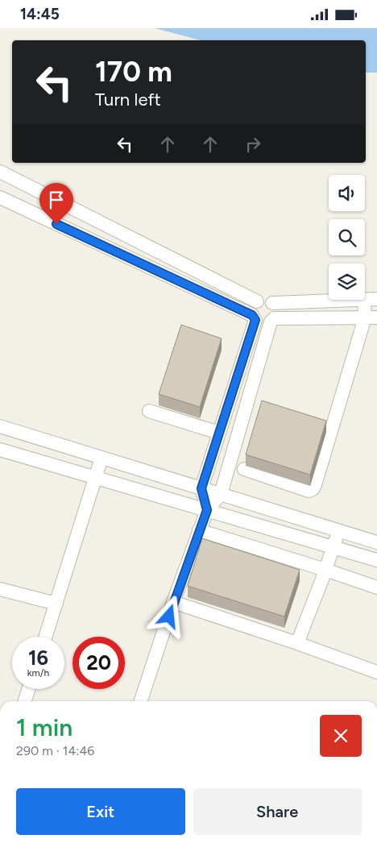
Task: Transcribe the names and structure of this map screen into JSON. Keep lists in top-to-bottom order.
{
  "page": {
    "status": "14:45",
    "turn": ["170 m", "Turn left"],
    "speed": "16 km/h",
    "limit": "20",
    "heading": ["1 min", "290 m · 14:46"],
    "buttons": ["Exit", "Share"]
  }
}
